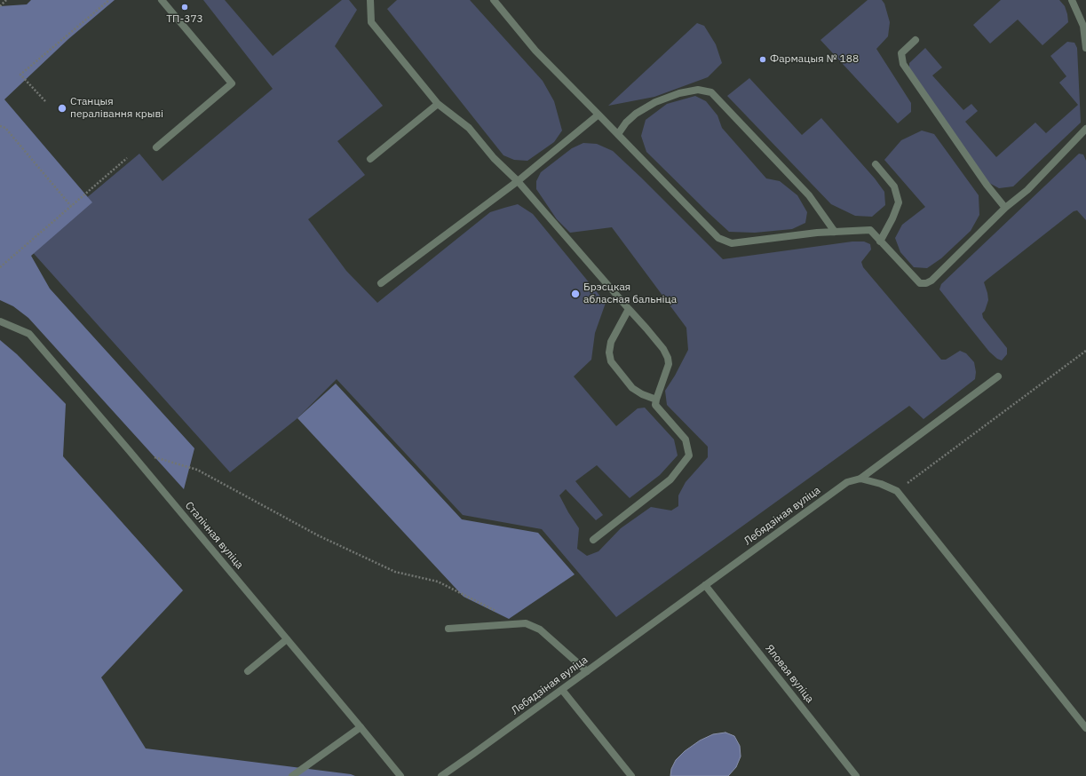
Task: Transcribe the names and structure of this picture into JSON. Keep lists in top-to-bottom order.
{
  "streets": {
    "street": ["Лебядзіная вуліца", "Сталічная вуліца", "Яловая вуліца"]
  },
  "crossings": [
    ["Лебядзіная вуліца", "Яловая вуліца"]
  ],
  "places": [
    "ТП-373",
    "Фармацыя № 188",
    "Станцыя пералівання крыві",
    "Брэсцкая абласная бальніца"
  ]
}
